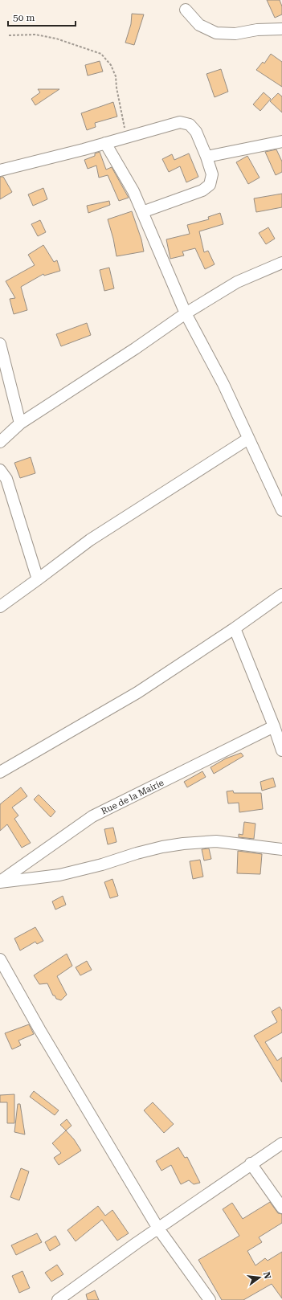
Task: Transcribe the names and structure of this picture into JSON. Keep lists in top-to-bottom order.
{
  "streets": {
    "street": ["Rue de la Mairie"]
  },
  "scale_bar": "50 m",
  "north": "right"
}
